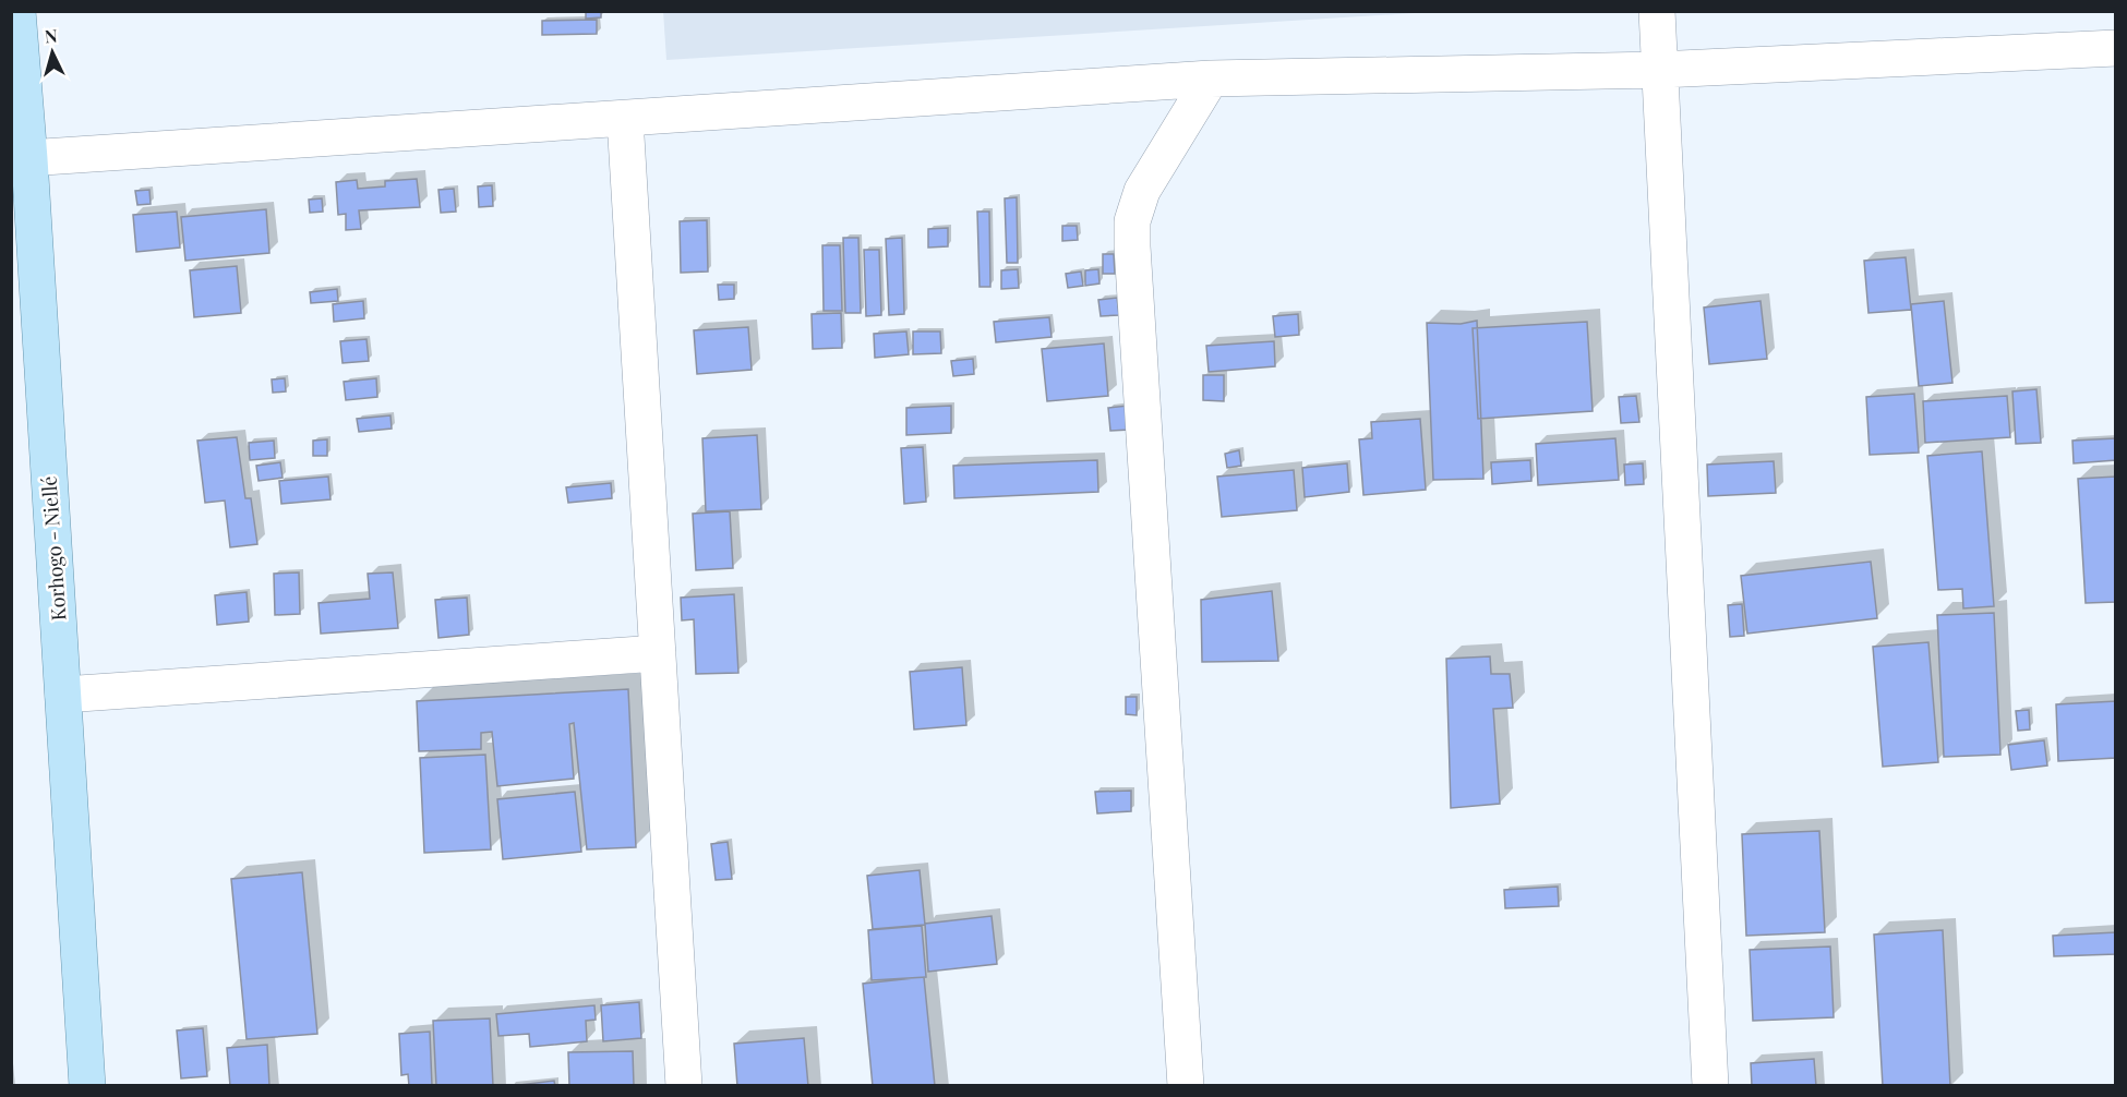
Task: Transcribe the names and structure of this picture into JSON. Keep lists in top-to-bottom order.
{
  "streets": {
    "main road": ["Korhogo - Niellé"]
  },
  "north": "top"
}
